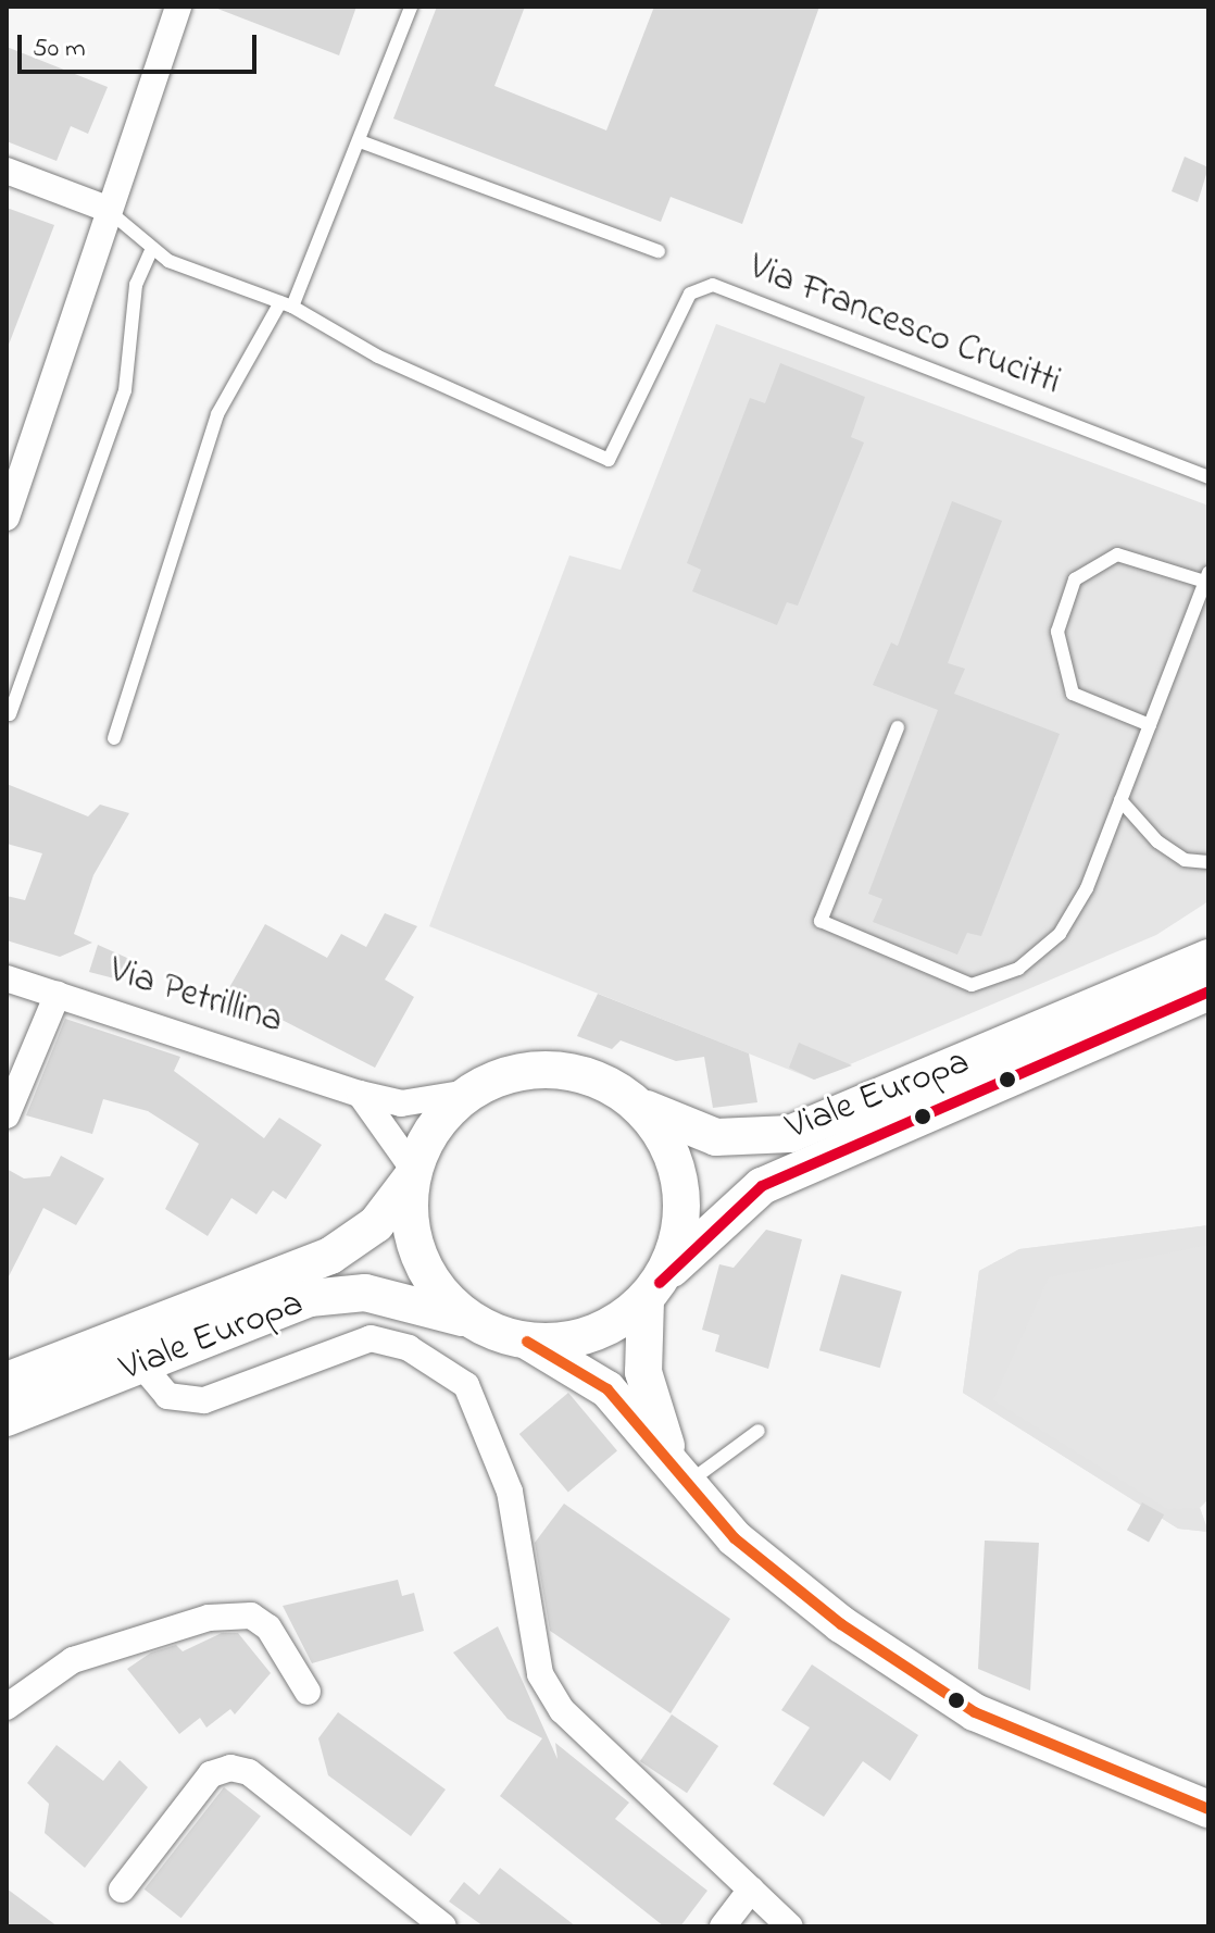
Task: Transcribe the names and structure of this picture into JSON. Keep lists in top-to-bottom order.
{
  "streets": {
    "main road": ["Viale Europa"],
    "street": ["Via Petrillina"],
    "lane": ["Via Francesco Crucitti"]
  },
  "crossings": [
    ["Via Petrillina", "Viale Europa"]
  ],
  "scale_bar": "50 m"
}
